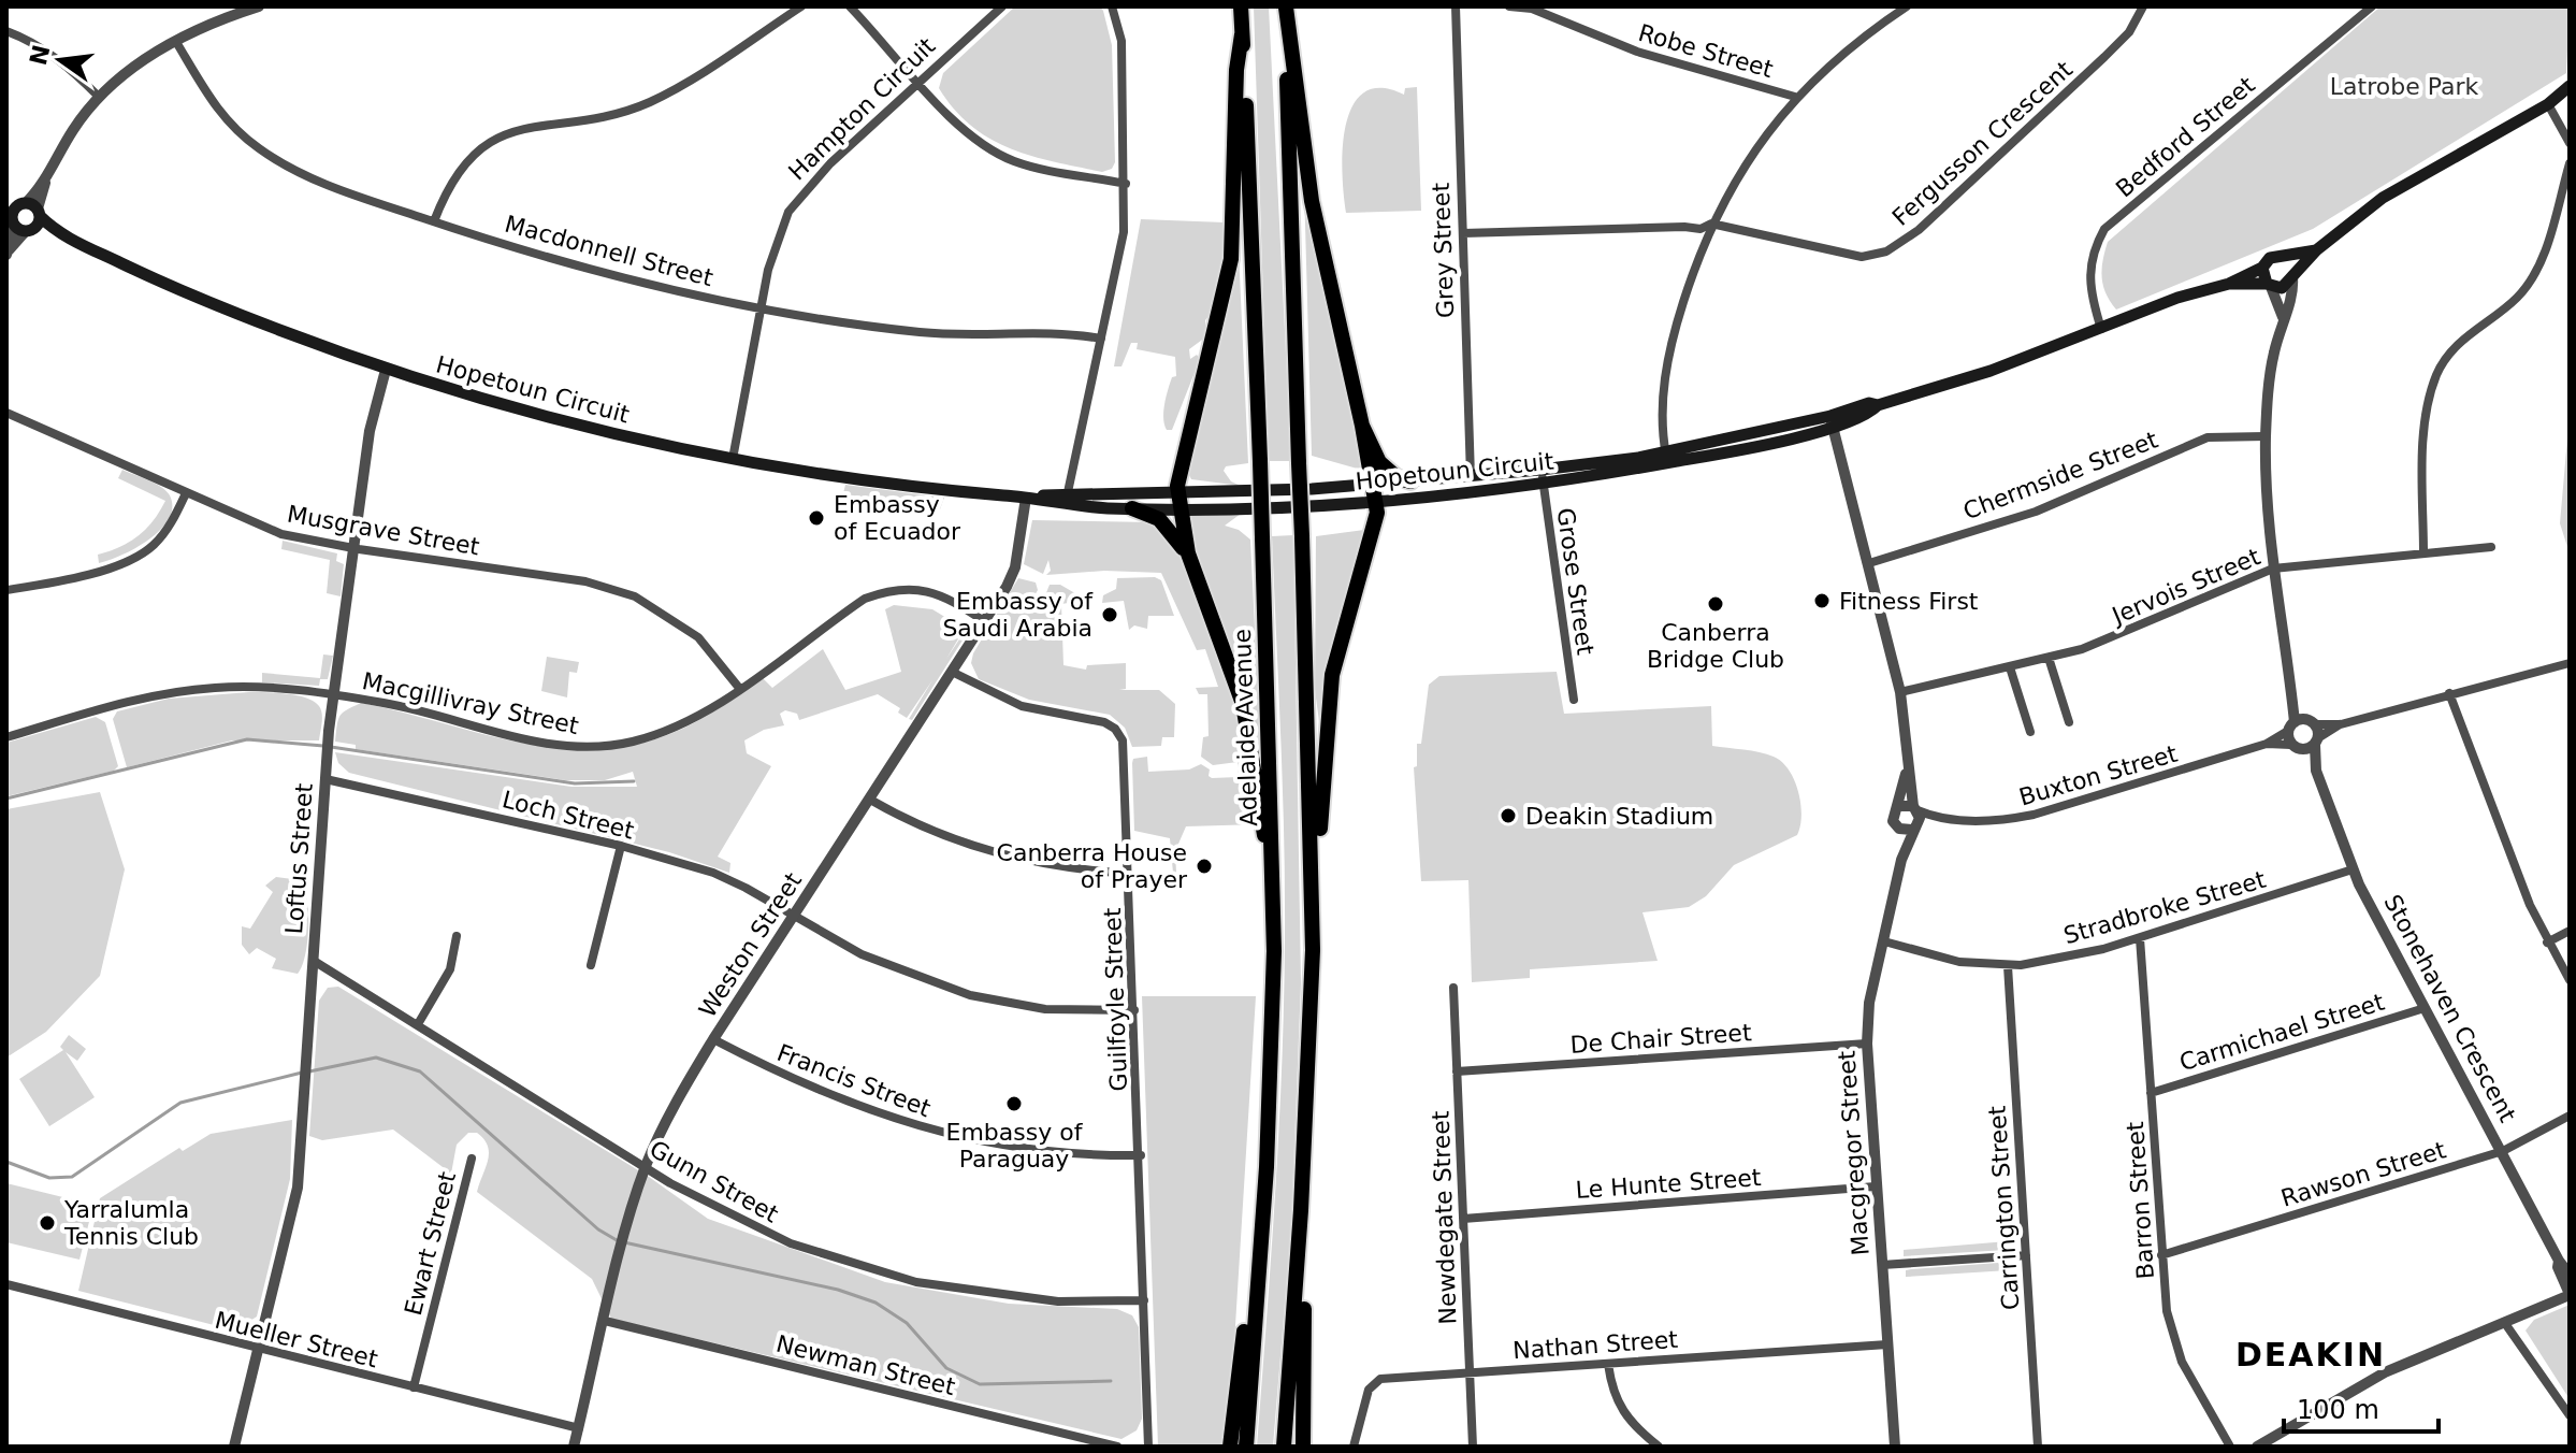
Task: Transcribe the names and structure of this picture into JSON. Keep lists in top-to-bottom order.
{
  "streets": {
    "highway": ["Adelaide Avenue"],
    "main road": ["Grey Street", "Hopetoun Circuit"],
    "street": [
      "Robe Street",
      "Hampton Circuit",
      "Bedford Street",
      "Fergusson Crescent",
      "Macdonnell Street",
      "Chermside Street",
      "Musgrave Street",
      "Grose Street",
      "Jervois Street",
      "Macgillivray Street",
      "Buxton Street",
      "Loch Street",
      "Loftus Street",
      "Stradbroke Street",
      "Weston Street",
      "Guilfoyle Street",
      "Stonehaven Crescent",
      "Carmichael Street",
      "De Chair Street",
      "Francis Street",
      "Macgregor Street",
      "Rawson Street",
      "Gunn Street",
      "Le Hunte Street",
      "Barron Street",
      "Carrington Street",
      "Newdegate Street",
      "Ewart Street",
      "Mueller Street",
      "Nathan Street",
      "Newman Street"
    ]
  },
  "crossings": [
    ["Hampton Circuit", "Macdonnell Street"],
    ["Hampton Circuit", "Hopetoun Circuit"],
    ["Bedford Street", "Hopetoun Circuit"],
    ["Fergusson Crescent", "Grey Street"],
    ["Grey Street", "Hopetoun Circuit"],
    ["Hopetoun Circuit", "Grose Street"],
    ["Hopetoun Circuit", "Loftus Street"],
    ["Hopetoun Circuit", "Weston Street"],
    ["Hopetoun Circuit", "Stonehaven Crescent"],
    ["Chermside Street", "Stonehaven Crescent"],
    ["Musgrave Street", "Macgillivray Street"],
    ["Musgrave Street", "Loftus Street"],
    ["Jervois Street", "Stonehaven Crescent"],
    ["Macgillivray Street", "Loftus Street"],
    ["Macgillivray Street", "Weston Street"],
    ["Buxton Street", "Stonehaven Crescent"],
    ["Buxton Street", "Macgregor Street"],
    ["Loch Street", "Loftus Street"],
    ["Loch Street", "Weston Street"],
    ["Loch Street", "Guilfoyle Street"],
    ["Loftus Street", "Gunn Street"],
    ["Loftus Street", "Mueller Street"],
    ["Stradbroke Street", "Stonehaven Crescent"],
    ["Stradbroke Street", "Macgregor Street"],
    ["Stradbroke Street", "Barron Street"],
    ["Stradbroke Street", "Carrington Street"],
    ["Weston Street", "Guilfoyle Street"],
    ["Weston Street", "Francis Street"],
    ["Weston Street", "Gunn Street"],
    ["Weston Street", "Mueller Street"],
    ["Weston Street", "Newman Street"],
    ["Guilfoyle Street", "Francis Street"],
    ["Guilfoyle Street", "Gunn Street"],
    ["Stonehaven Crescent", "Carmichael Street"],
    ["Stonehaven Crescent", "Rawson Street"],
    ["Carmichael Street", "Barron Street"],
    ["De Chair Street", "Macgregor Street"],
    ["De Chair Street", "Newdegate Street"],
    ["Macgregor Street", "Le Hunte Street"],
    ["Macgregor Street", "Nathan Street"],
    ["Rawson Street", "Barron Street"],
    ["Le Hunte Street", "Newdegate Street"],
    ["Newdegate Street", "Nathan Street"],
    ["Ewart Street", "Mueller Street"]
  ],
  "districts": ["DEAKIN"],
  "parks": ["Latrobe Park"],
  "places": [
    "Embassy of Ecuador",
    "Fitness First",
    "Canberra Bridge Club",
    "Embassy of Saudi Arabia",
    "Deakin Stadium",
    "Canberra House of Prayer",
    "Embassy of Paraguay",
    "Yarralumla Tennis Club"
  ],
  "scale_bar": "100 m",
  "north": "left"
}
